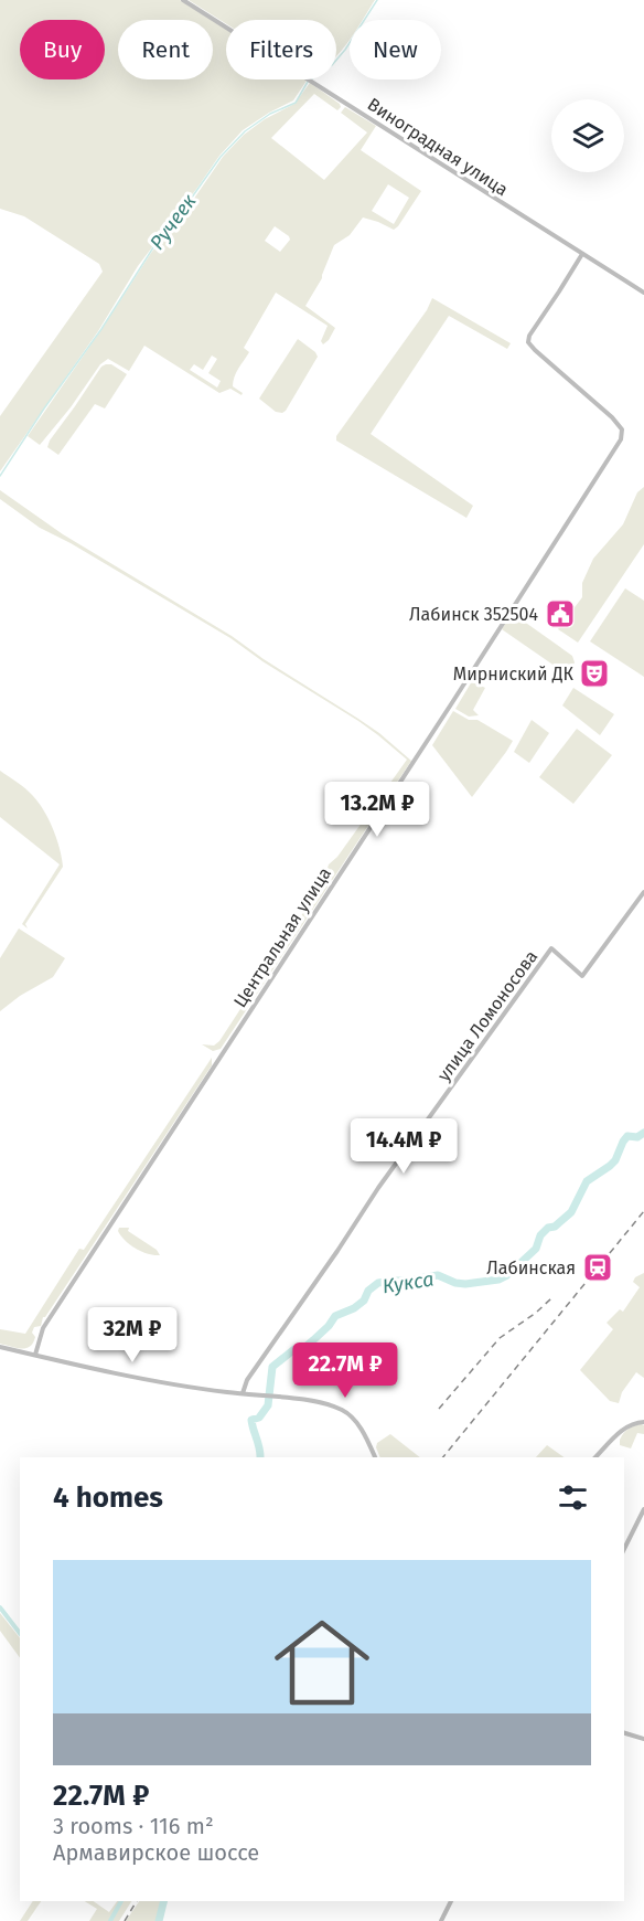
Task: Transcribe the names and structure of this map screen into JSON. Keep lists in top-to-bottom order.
{
  "streets": {
    "street": ["Виноградная улица", "Центральная улица", "улица Ломоносова"]
  },
  "crossings": [
    ["Виноградная улица", "Центральная улица"]
  ],
  "water": ["Ручеек", "Кукса"],
  "places": {
    "public building": ["Лабинск 352504"],
    "theatre": ["Мирниский ДК"],
    "station": ["Лабинская"]
  },
  "page": {
    "chip": [
      "Buy",
      "Rent",
      "Filters",
      "New"
    ],
    "price": [
      "13.2M ₽",
      "14.4M ₽",
      "32M ₽",
      "22.7M ₽"
    ],
    "heading": "4 homes",
    "list": [
      {
        "name": "22.7M ₽",
        "note": "3 rooms · 116 m² · Армавирское шоссе"
      }
    ]
  }
}
